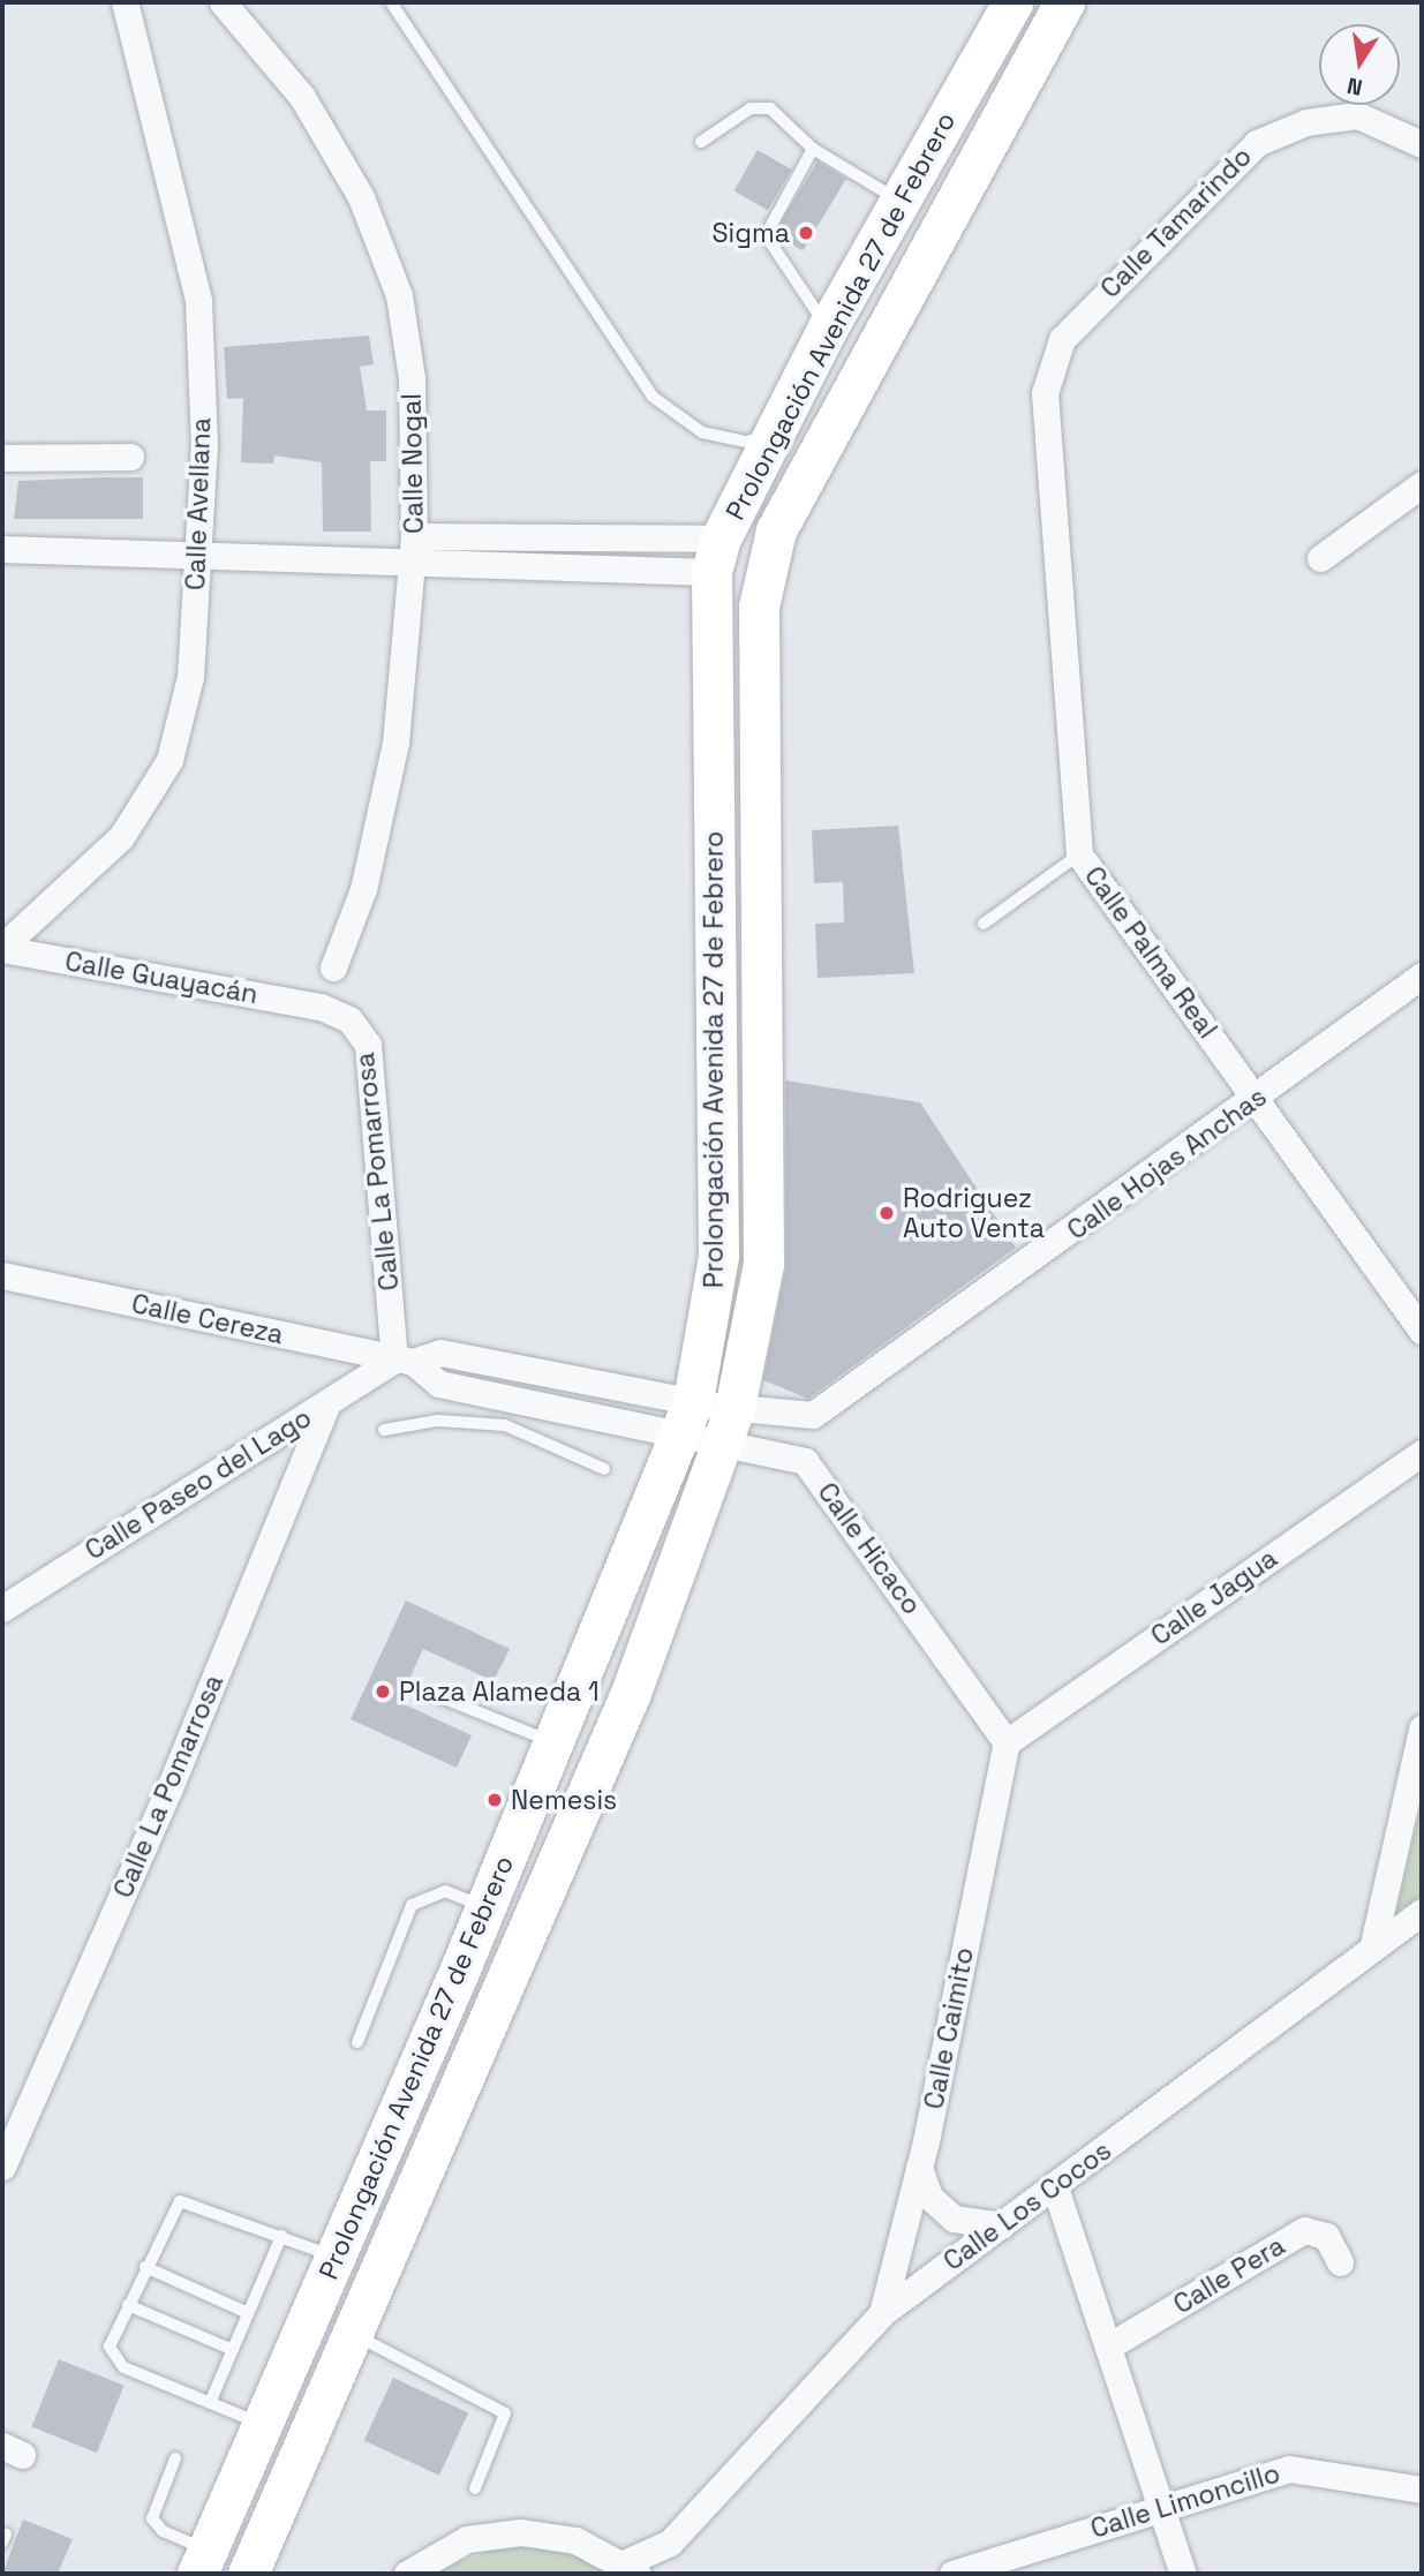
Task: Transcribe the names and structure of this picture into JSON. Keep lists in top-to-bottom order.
{
  "streets": {
    "main road": ["Prolongación Avenida 27 de Febrero"],
    "street": [
      "Calle Tamarindo",
      "Calle Nogal",
      "Calle Avellana",
      "Calle Palma Real",
      "Calle Guayacán",
      "Calle Hojas Anchas",
      "Calle La Pomarrosa",
      "Calle Cereza",
      "Calle Paseo del Lago",
      "Calle Hicaco",
      "Calle Jagua",
      "Calle Caimito",
      "Calle Los Cocos",
      "Calle Pera",
      "Calle Limoncillo"
    ]
  },
  "crossings": [
    ["Calle Tamarindo", "Calle Palma Real"],
    ["Prolongación Avenida 27 de Febrero", "Calle Cereza"],
    ["Prolongación Avenida 27 de Febrero", "Calle Hicaco"],
    ["Calle Avellana", "Calle Guayacán"],
    ["Calle Palma Real", "Calle Hojas Anchas"],
    ["Calle Guayacán", "Calle La Pomarrosa"],
    ["Calle La Pomarrosa", "Calle Cereza"],
    ["Calle La Pomarrosa", "Calle Paseo del Lago"],
    ["Calle Cereza", "Calle Paseo del Lago"],
    ["Calle Cereza", "Calle Hicaco"],
    ["Calle Hicaco", "Calle Jagua"],
    ["Calle Hicaco", "Calle Caimito"],
    ["Calle Jagua", "Calle Caimito"],
    ["Calle Caimito", "Calle Los Cocos"]
  ],
  "places": [
    "Sigma",
    "Rodriguez Auto Venta",
    "Plaza Alameda 1",
    "Nemesis"
  ],
  "north": "bottom"
}
